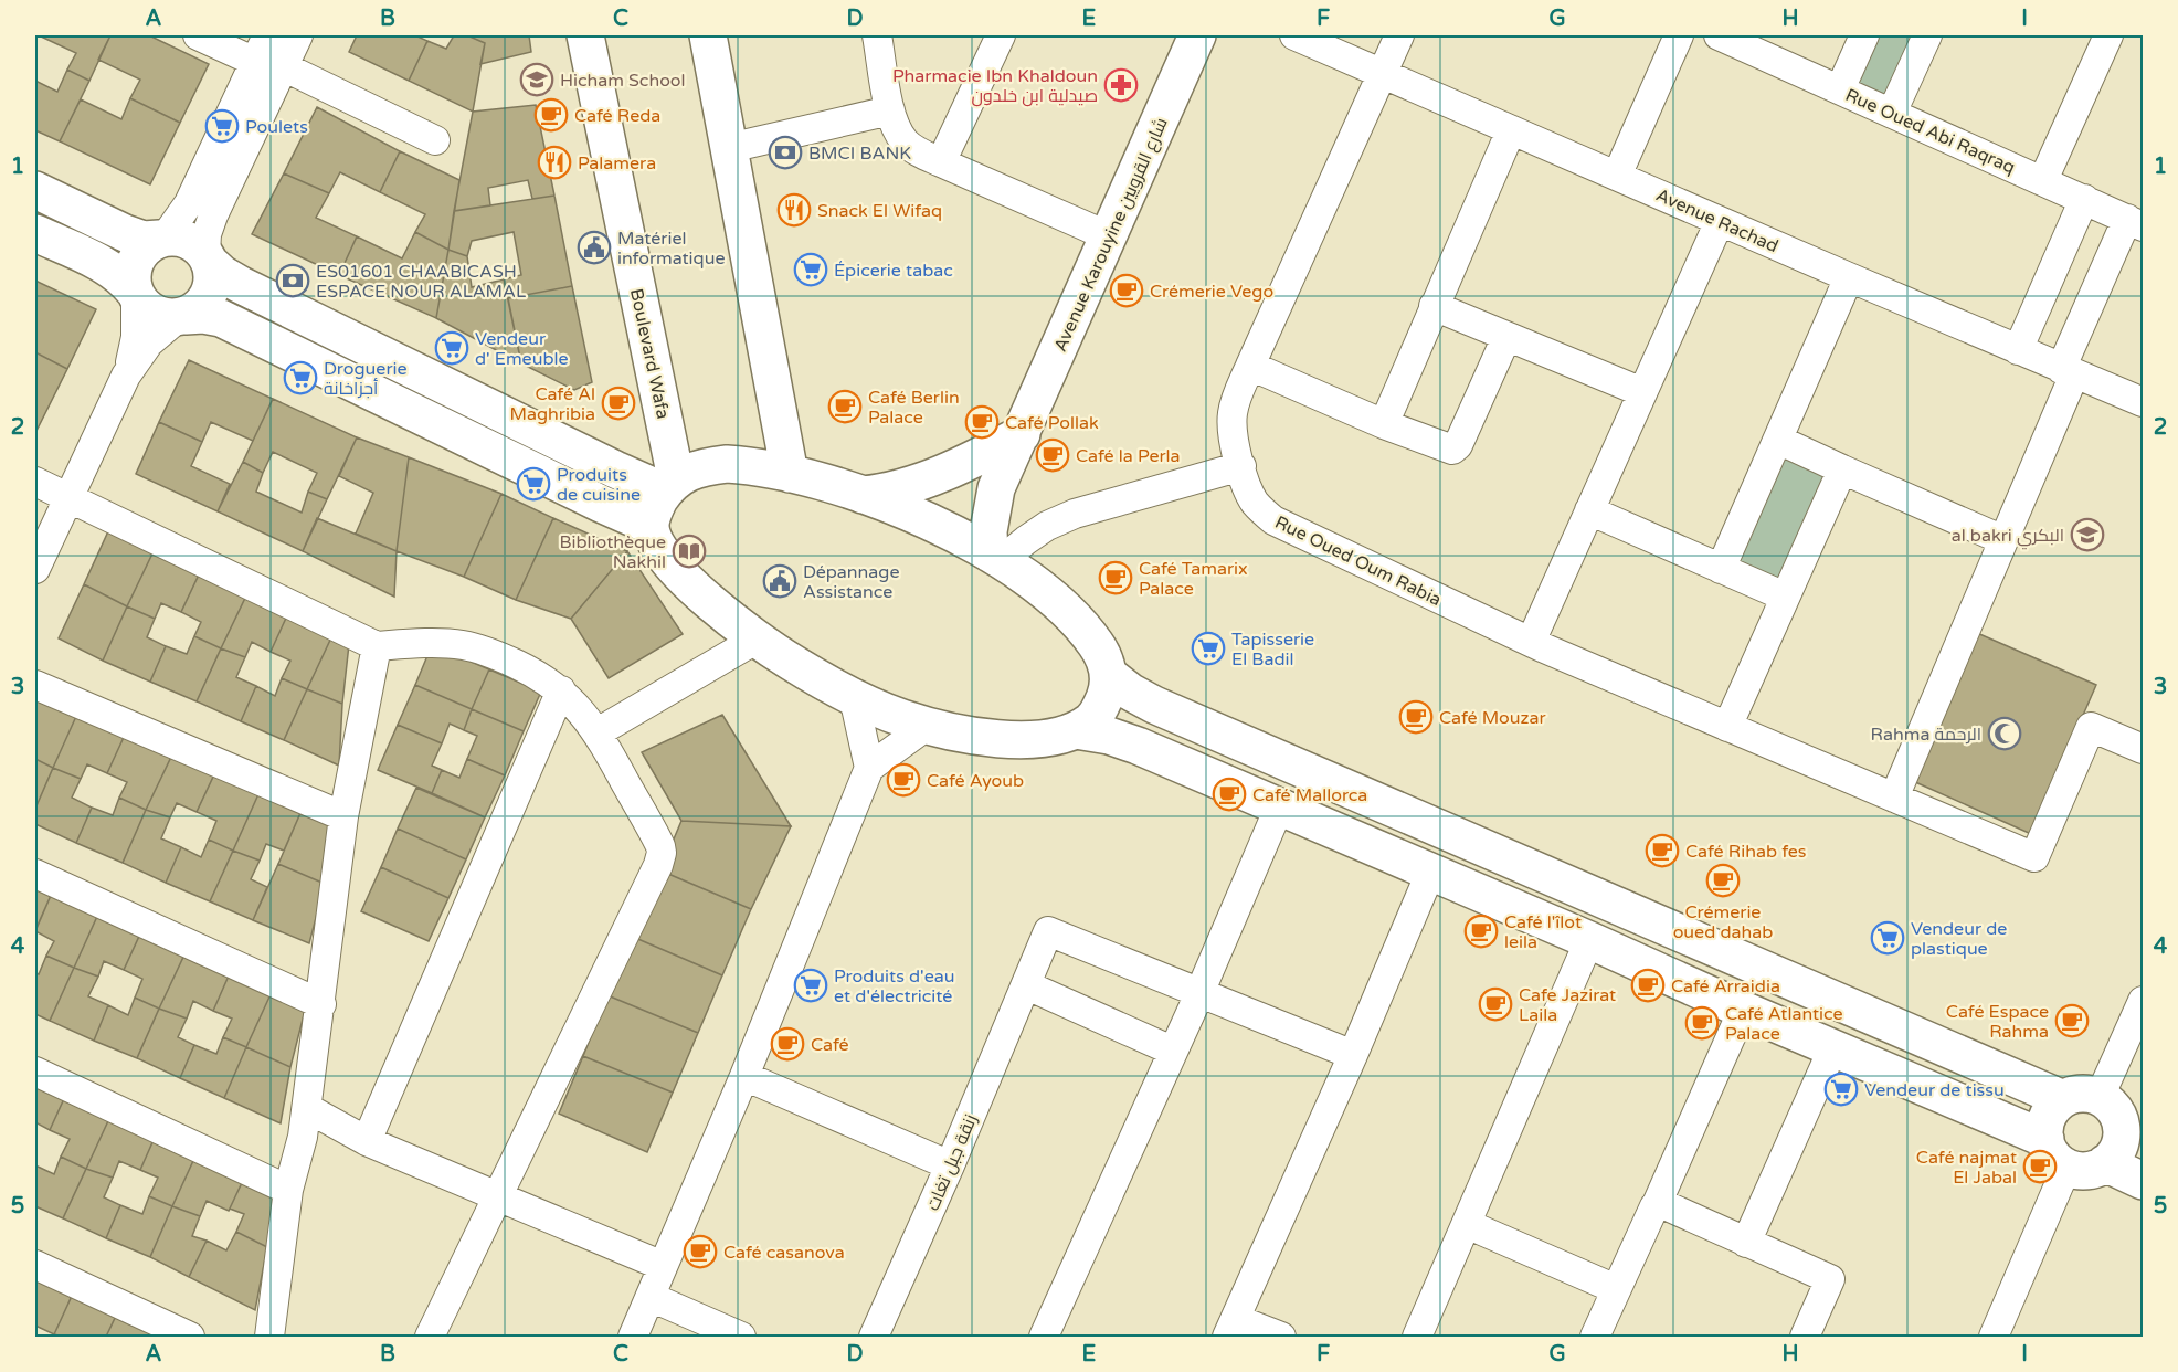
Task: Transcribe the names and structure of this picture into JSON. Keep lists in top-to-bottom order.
{
  "streets": {
    "street": [
      "Rue Oued Abi Raqraq",
      "Avenue Rachad",
      "Avenue Karouyine شارع القرويين",
      "Boulevard Wafa",
      "Rue Oued Oum Rabia",
      "زنقة جبل تغات"
    ]
  },
  "crossings": [
    ["Avenue Rachad", "Rue Oued Oum Rabia"]
  ],
  "places": {
    "school or university": ["Hicham School", "al bakri البكري"],
    "pharmacy": ["Pharmacie Ibn Khaldoun صيدلية ابن خلدون"],
    "cafe": [
      "Café Reda",
      "Crémerie Vego",
      "Café Al Maghribia",
      "Café Berlin Palace",
      "Café Pollak",
      "Café la Perla",
      "Café Tamarix Palace",
      "Café Mouzar",
      "Café Ayoub",
      "Café Mallorca",
      "Café Rihab fes",
      "Crémerie oued dahab",
      "Café l'îlot leila",
      "Café Arraidia",
      "Cafe Jazirat Laila",
      "Café Espace Rahma",
      "Café Atlantice Palace",
      "Café",
      "Café najmat El Jabal",
      "Café casanova"
    ],
    "supermarket": [
      "Poulets",
      "Épicerie tabac",
      "Vendeur d' Emeuble",
      "Droguerie أجزاخانة",
      "Produits de cuisine",
      "Tapisserie El Badil",
      "Vendeur de plastique",
      "Produits d'eau et d'électricité",
      "Vendeur de tissu"
    ],
    "bank": ["BMCI BANK", "ES01601 CHAABICASH ESPACE NOUR ALAMAL"],
    "restaurant": ["Palamera", "Snack El Wifaq"],
    "public building": ["Matériel informatique", "Dépannage Assistance"],
    "library": ["Bibliothèque Nakhil"],
    "mosque": ["Rahma الرحمة"]
  },
  "grid": {
    "columns": [
      "A",
      "B",
      "C",
      "D",
      "E",
      "F",
      "G",
      "H",
      "I"
    ],
    "rows": [
      "1",
      "2",
      "3",
      "4",
      "5"
    ]
  }
}
